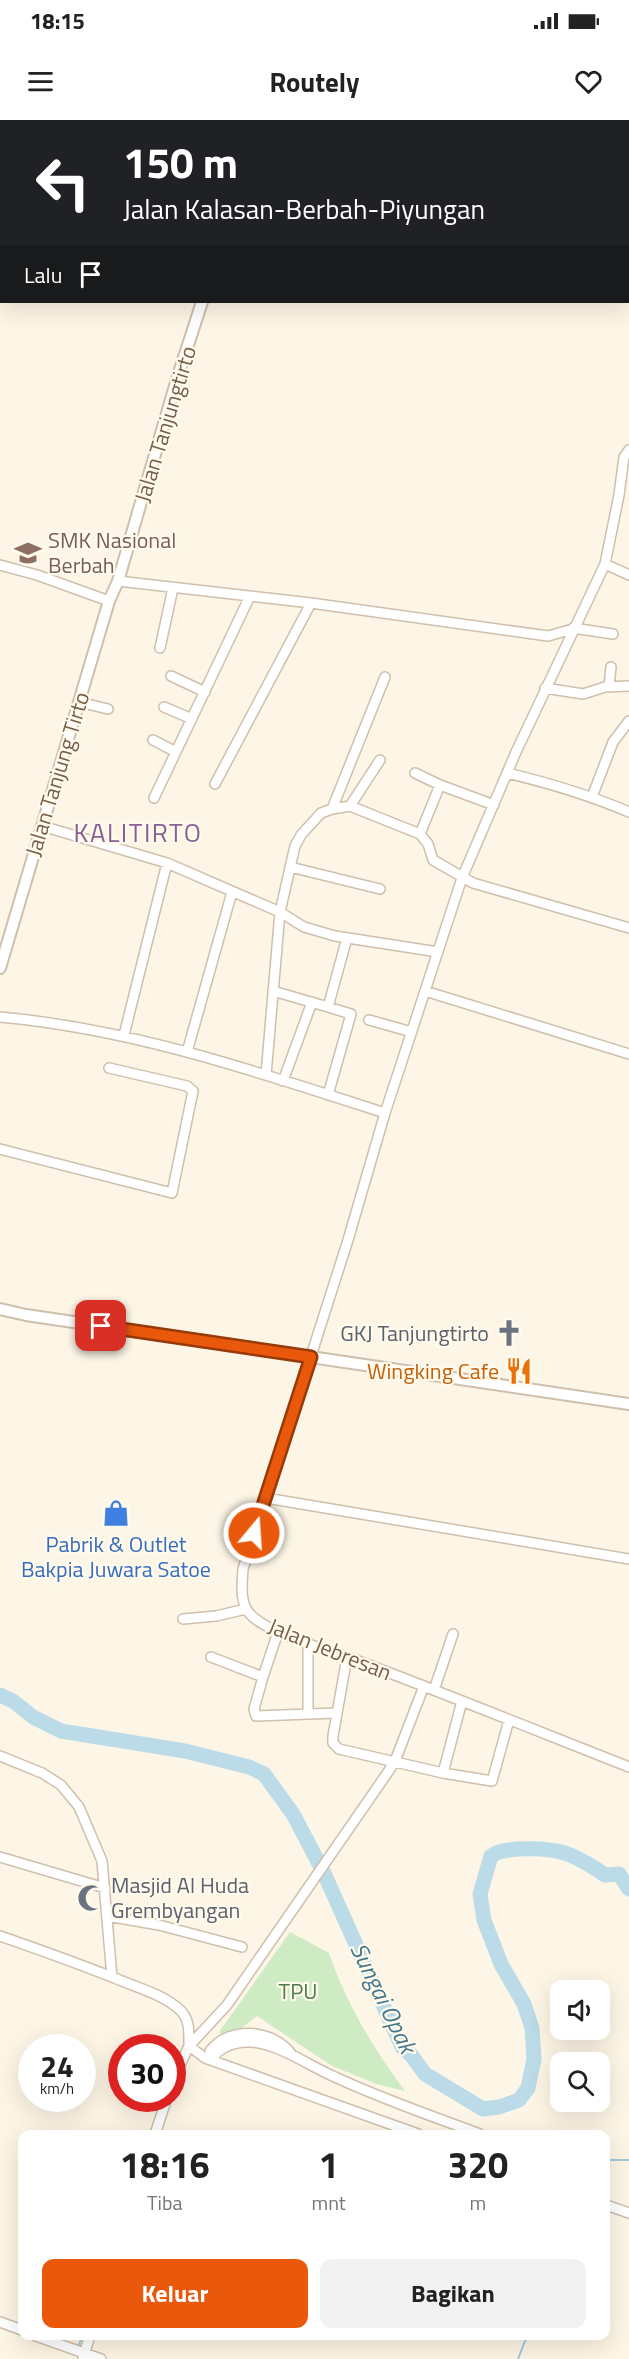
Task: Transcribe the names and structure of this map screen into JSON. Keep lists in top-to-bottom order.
{
  "streets": {
    "street": ["Jalan Tanjungtirto", "Jalan Tanjung Tirto", "Jalan Jebresan"]
  },
  "crossings": [
    ["Jalan Tanjungtirto", "Jalan Tanjung Tirto"]
  ],
  "districts": ["KALITIRTO"],
  "water": ["Sungai Opak"],
  "parks": ["TPU"],
  "places": {
    "school or university": ["SMK Nasional Berbah"],
    "church": ["GKJ Tanjungtirto"],
    "restaurant": ["Wingking Cafe"],
    "shop": ["Pabrik & Outlet Bakpia Juwara Satoe"],
    "mosque": ["Masjid Al Huda Grembyangan"]
  },
  "page": {
    "status": "18:15",
    "header": "Routely",
    "turn": ["150 m", "Jalan Kalasan-Berbah-Piyungan"],
    "then": "Lalu",
    "speed": "24 km/h",
    "limit": "30",
    "eta": [
      "18:16",
      "Tiba",
      "1",
      "mnt",
      "320",
      "m"
    ],
    "buttons": ["Keluar", "Bagikan"]
  }
}
